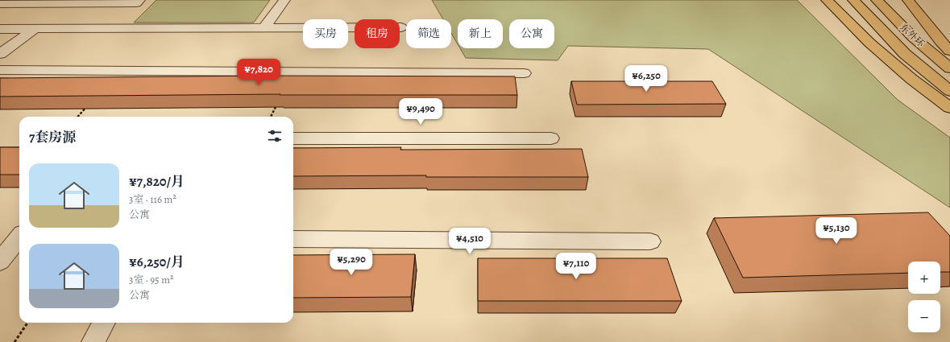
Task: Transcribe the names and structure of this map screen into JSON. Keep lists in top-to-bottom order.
{
  "streets": {
    "main road": ["东外环"]
  },
  "page": {
    "chip": [
      "买房",
      "租房",
      "筛选",
      "新上",
      "公寓"
    ],
    "price": [
      "¥7,820",
      "¥6,250",
      "¥9,490",
      "¥5,130",
      "¥4,510",
      "¥5,290",
      "¥7,110"
    ],
    "heading": "7套房源",
    "list": [
      {
        "name": "¥7,820/月",
        "note": "3室 · 116 m² · 公寓"
      },
      {
        "name": "¥6,250/月",
        "note": "3室 · 95 m² · 公寓"
      }
    ],
    "map_buttons": ["+", "−"]
  }
}
